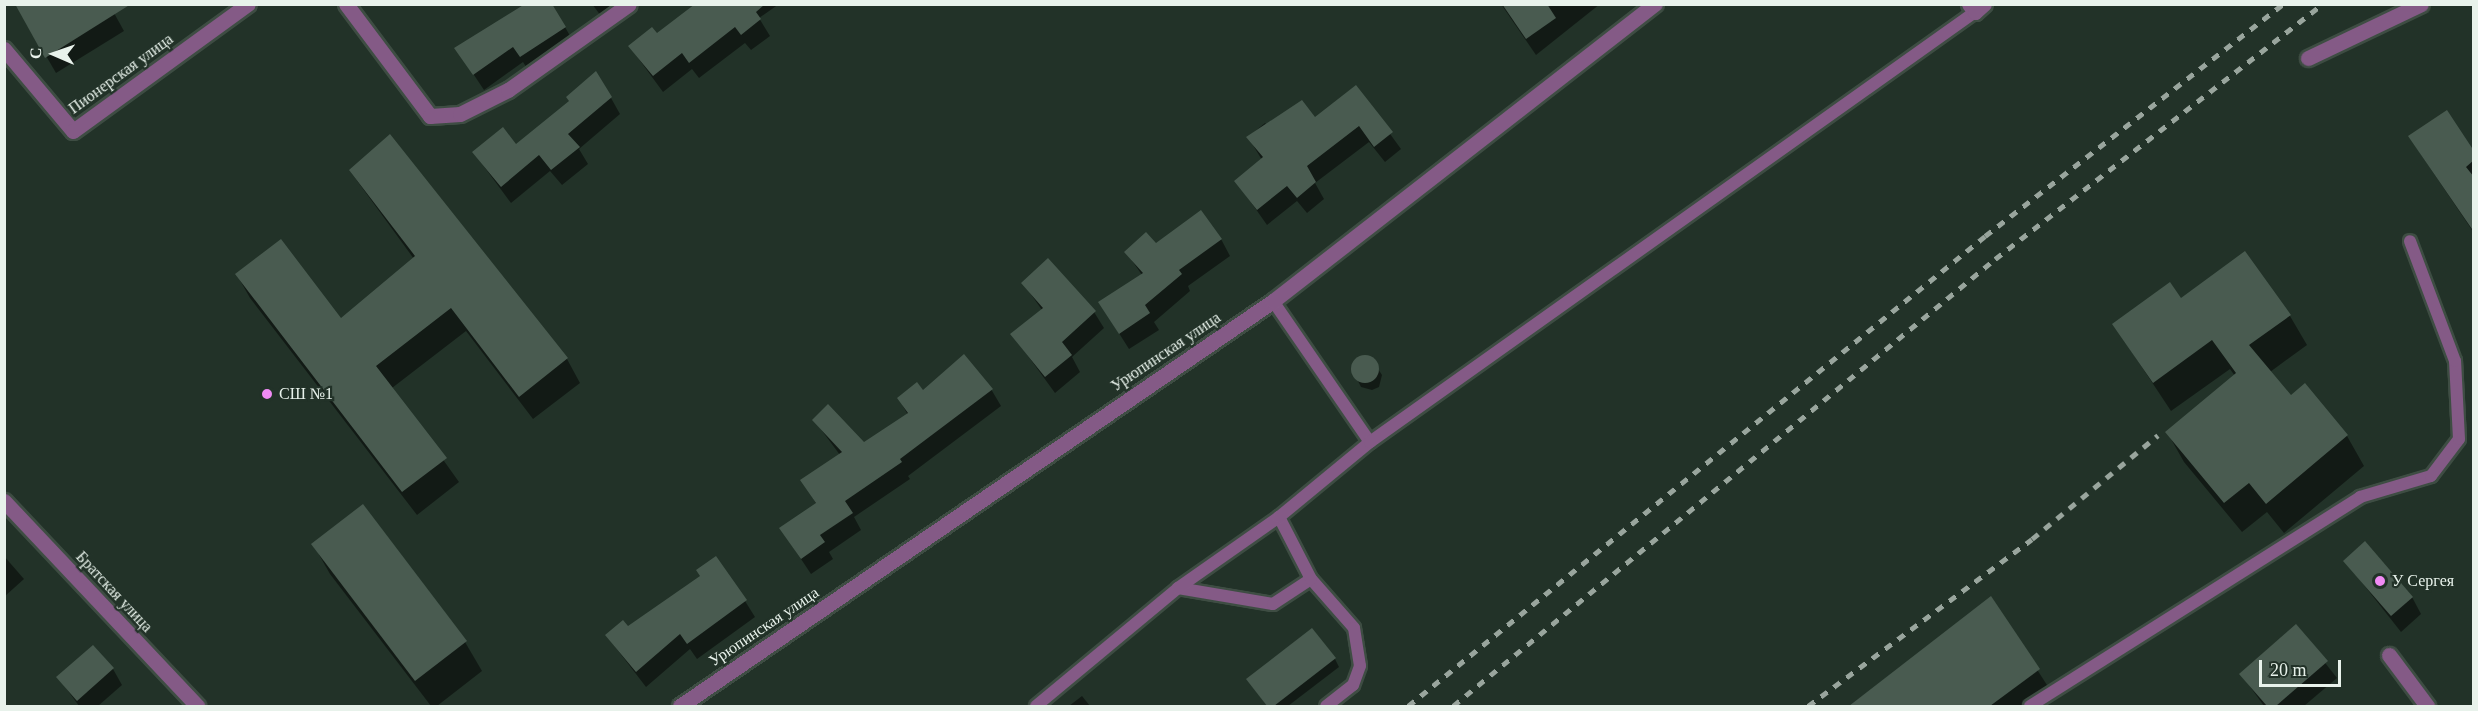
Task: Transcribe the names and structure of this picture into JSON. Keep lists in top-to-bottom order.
{
  "streets": {
    "street": ["Пионерская улица", "Урюпинская улица", "Братская улица"]
  },
  "places": ["СШ №1", "У Сергея"],
  "scale_bar": "20 m",
  "north": "left"
}
